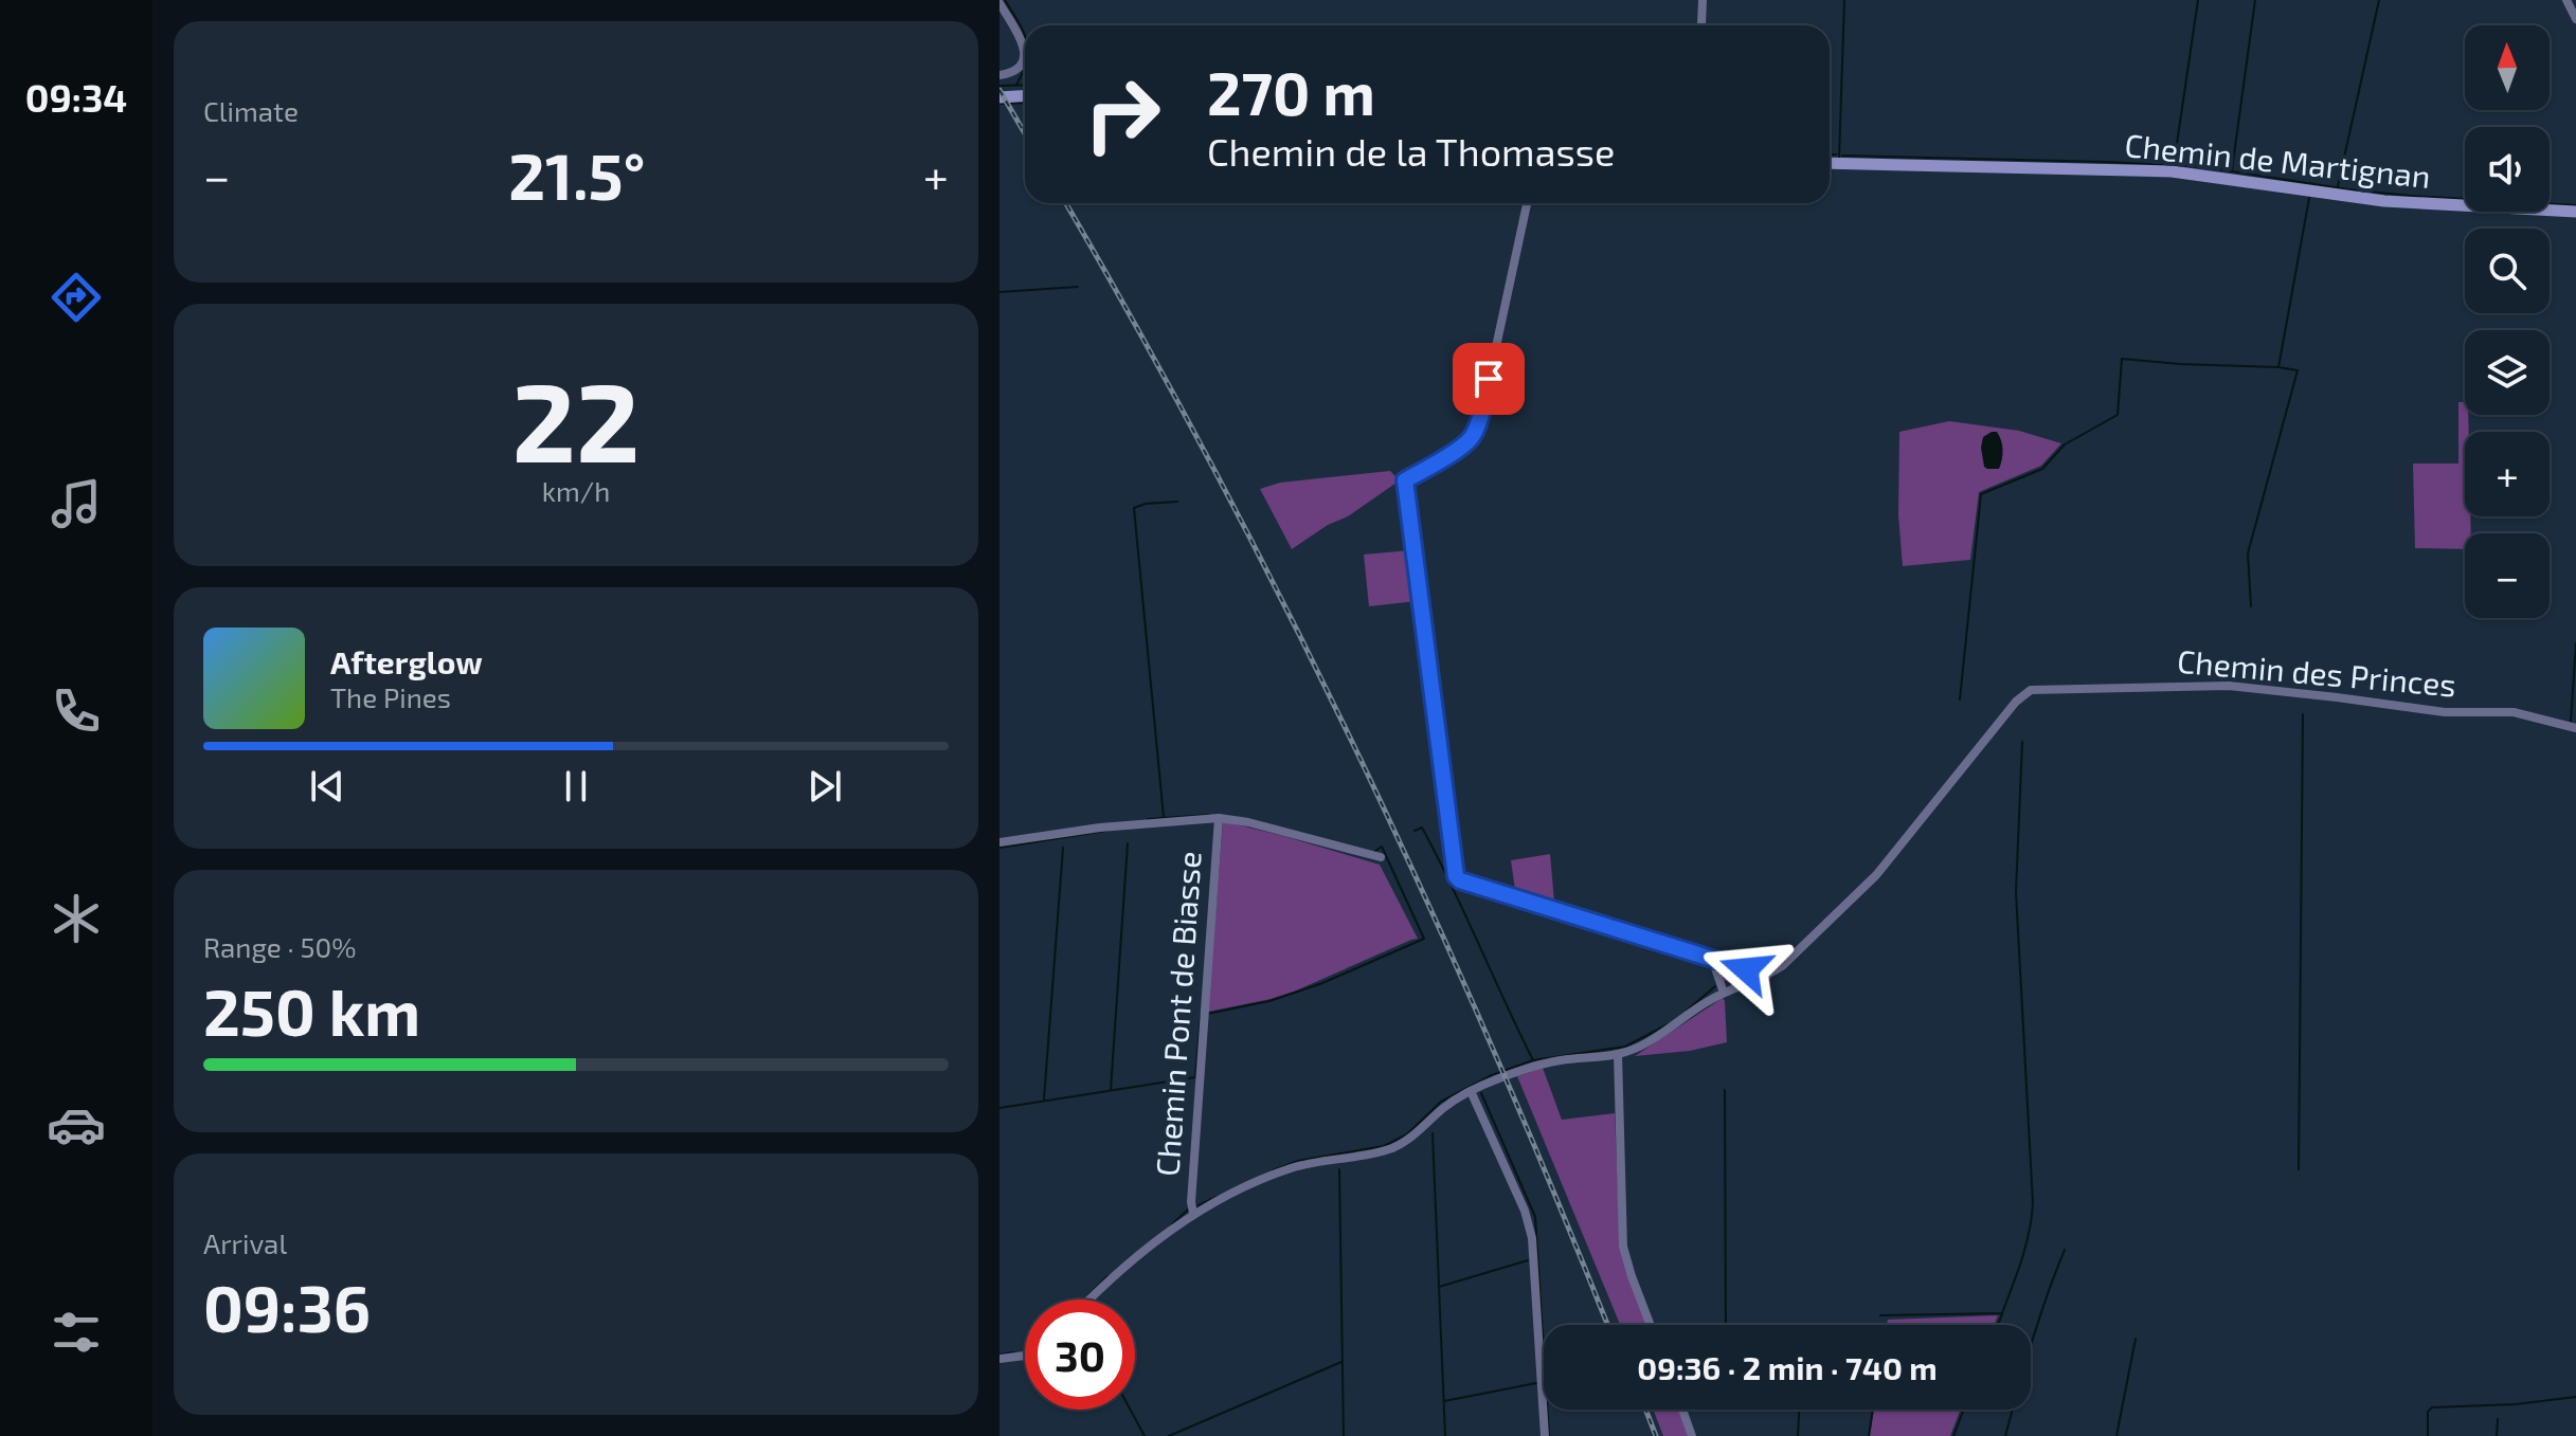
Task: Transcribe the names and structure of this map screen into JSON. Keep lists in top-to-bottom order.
{
  "streets": {
    "main road": ["Chemin de Martignan"],
    "street": ["Chemin des Princes", "Chemin Pont de Biasse"]
  },
  "crossings": [
    ["Chemin des Princes", "Chemin Pont de Biasse"]
  ],
  "north": "top",
  "page": {
    "tabs": "09:34",
    "tile": [
      "Climate",
      ["22", "km/h"],
      ["Range · 50%", "250 km"],
      ["Arrival", "09:36"]
    ],
    "map_buttons": ["+", "−"],
    "turn": ["270 m", "Chemin de la Thomasse"],
    "heat": ["−", "21.5°", "+"],
    "song": ["Afterglow", "The Pines"],
    "limit": "30",
    "trip": "09:36 · 2 min · 740 m"
  }
}
